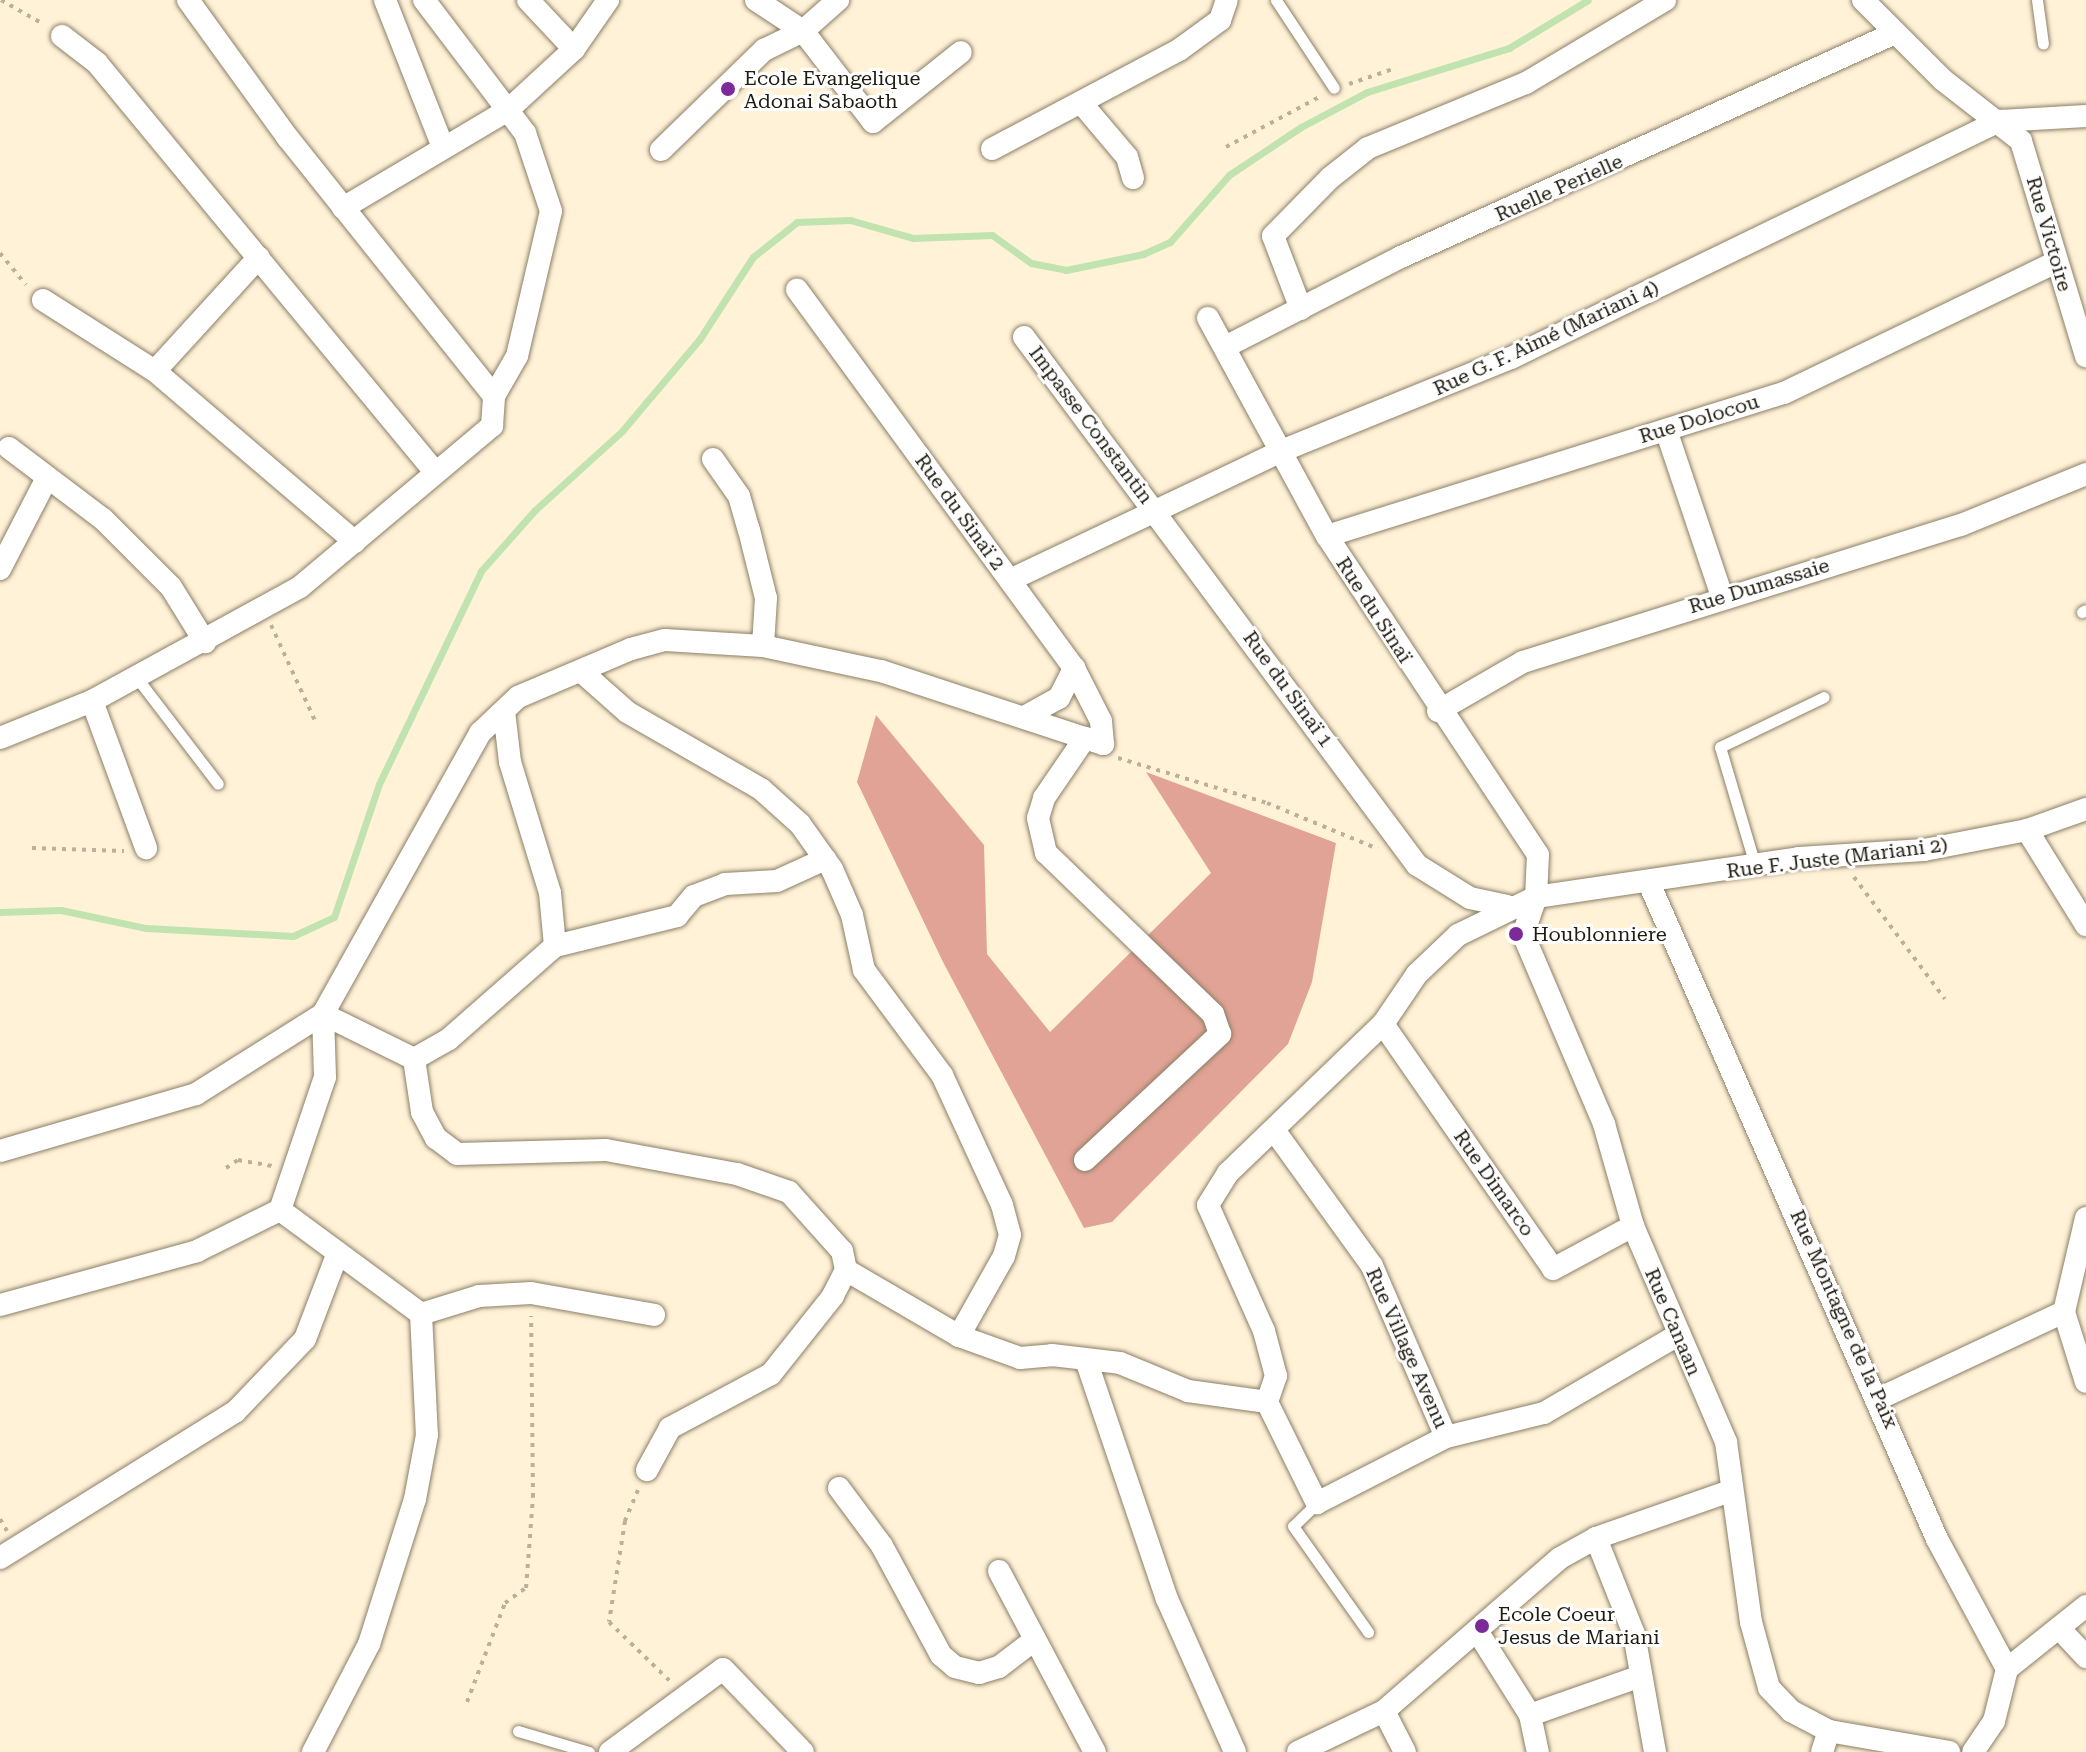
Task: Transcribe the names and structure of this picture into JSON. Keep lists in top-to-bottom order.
{
  "streets": {
    "street": [
      "Ruelle Perielle",
      "Rue Victoire",
      "Rue G. F. Aimé (Mariani 4)",
      "Rue Dolocou",
      "Impasse Constantin",
      "Rue du Sinaï 2",
      "Rue Dumassaie",
      "Rue du Sinaï",
      "Rue du Sinaï 1",
      "Rue F. Juste (Mariani 2)",
      "Rue Dimarco",
      "Rue Montagne de la Paix",
      "Rue Canaan",
      "Rue Village Avenu"
    ]
  },
  "crossings": [
    ["Ruelle Perielle", "Rue Victoire"],
    ["Ruelle Perielle", "Rue du Sinaï"],
    ["Rue Victoire", "Rue G. F. Aimé (Mariani 4)"],
    ["Rue Victoire", "Rue Dolocou"],
    ["Rue G. F. Aimé (Mariani 4)", "Impasse Constantin"],
    ["Rue G. F. Aimé (Mariani 4)", "Rue du Sinaï 2"],
    ["Rue G. F. Aimé (Mariani 4)", "Rue du Sinaï"],
    ["Rue G. F. Aimé (Mariani 4)", "Rue du Sinaï 1"],
    ["Rue Dolocou", "Rue du Sinaï"],
    ["Impasse Constantin", "Rue du Sinaï 1"],
    ["Rue Dumassaie", "Rue du Sinaï"],
    ["Rue du Sinaï", "Rue F. Juste (Mariani 2)"],
    ["Rue du Sinaï", "Rue Canaan"],
    ["Rue F. Juste (Mariani 2)", "Rue Dimarco"],
    ["Rue F. Juste (Mariani 2)", "Rue Montagne de la Paix"],
    ["Rue F. Juste (Mariani 2)", "Rue Canaan"],
    ["Rue F. Juste (Mariani 2)", "Rue Village Avenu"],
    ["Rue Dimarco", "Rue Canaan"],
    ["Rue Canaan", "Rue Village Avenu"]
  ],
  "places": ["Ecole Evangelique Adonai Sabaoth", "Houblonniere", "Ecole Coeur Jesus de Mariani"]
}
